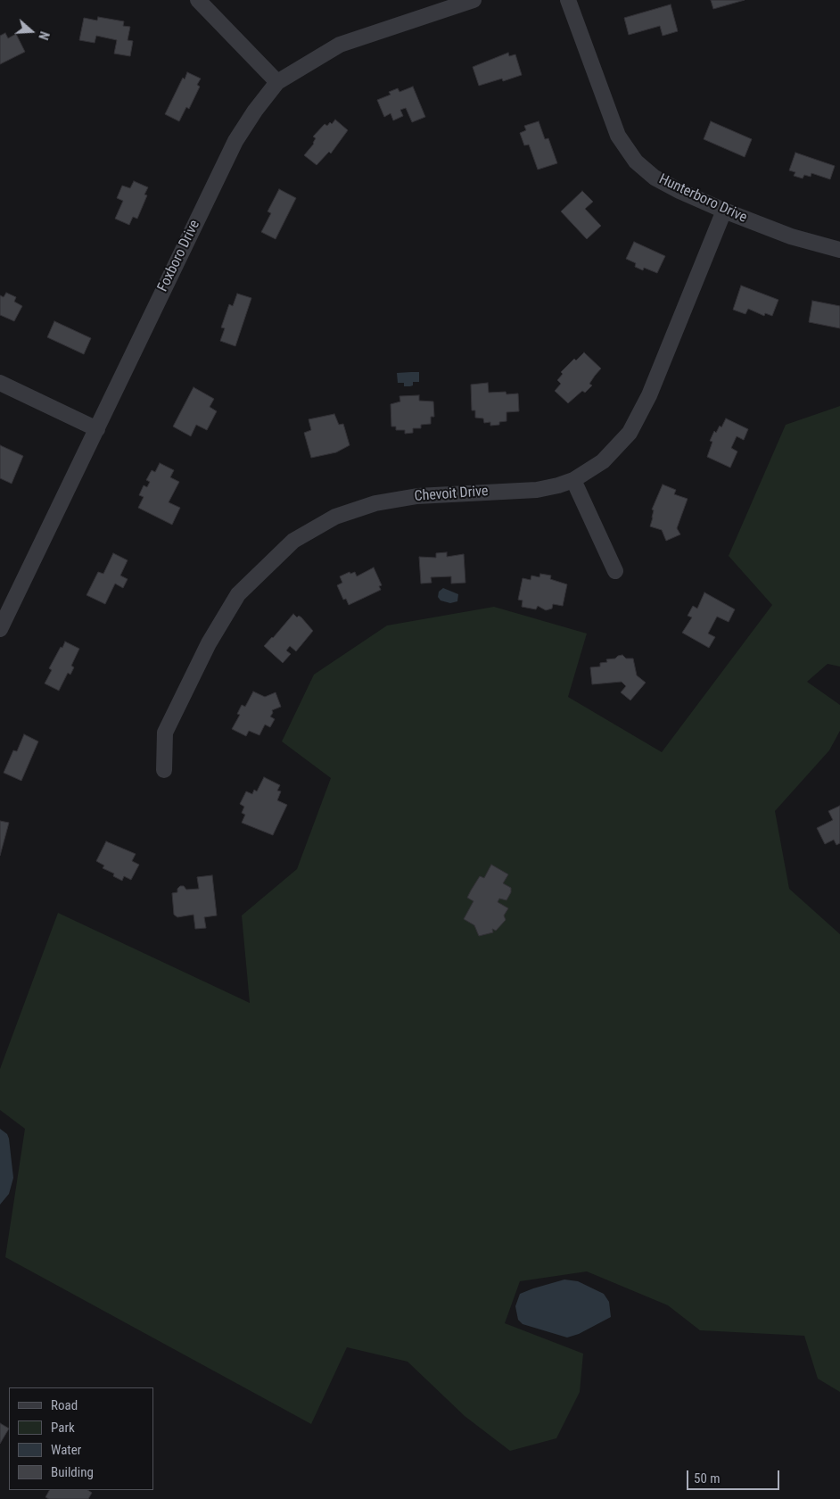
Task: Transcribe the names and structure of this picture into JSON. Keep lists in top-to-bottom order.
{
  "streets": {
    "street": ["Hunterboro Drive", "Foxboro Drive", "Chevoit Drive"]
  },
  "crossings": [
    ["Hunterboro Drive", "Chevoit Drive"]
  ],
  "legend": [
    "Road",
    "Park",
    "Water",
    "Building"
  ],
  "scale_bar": "50 m",
  "north": "right"
}
